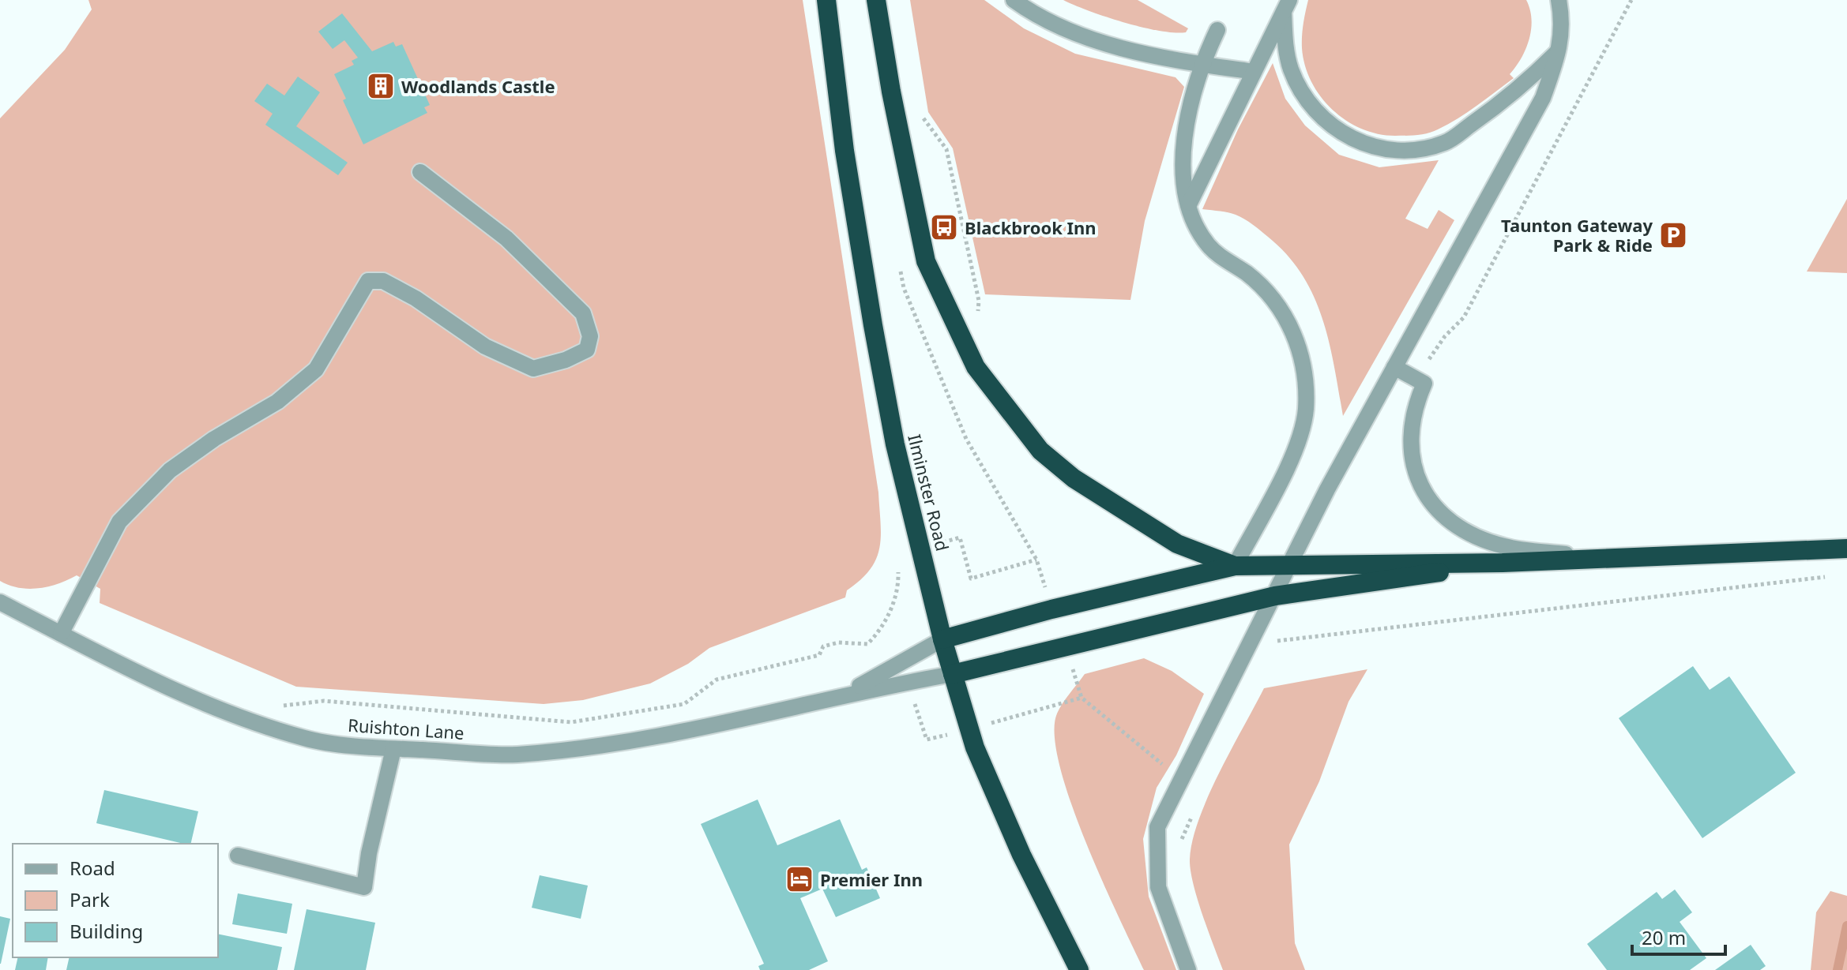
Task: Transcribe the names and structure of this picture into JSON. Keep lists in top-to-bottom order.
{
  "streets": {
    "highway": ["Ilminster Road"],
    "street": ["Ruishton Lane"]
  },
  "crossings": [
    ["Ilminster Road", "Ruishton Lane"]
  ],
  "places": {
    "building": ["Woodlands Castle"],
    "bus stop": ["Blackbrook Inn"],
    "parking": ["Taunton Gateway Park & Ride"],
    "hotel": ["Premier Inn"]
  },
  "legend": ["Road", "Park", "Building"],
  "scale_bar": "20 m"
}
